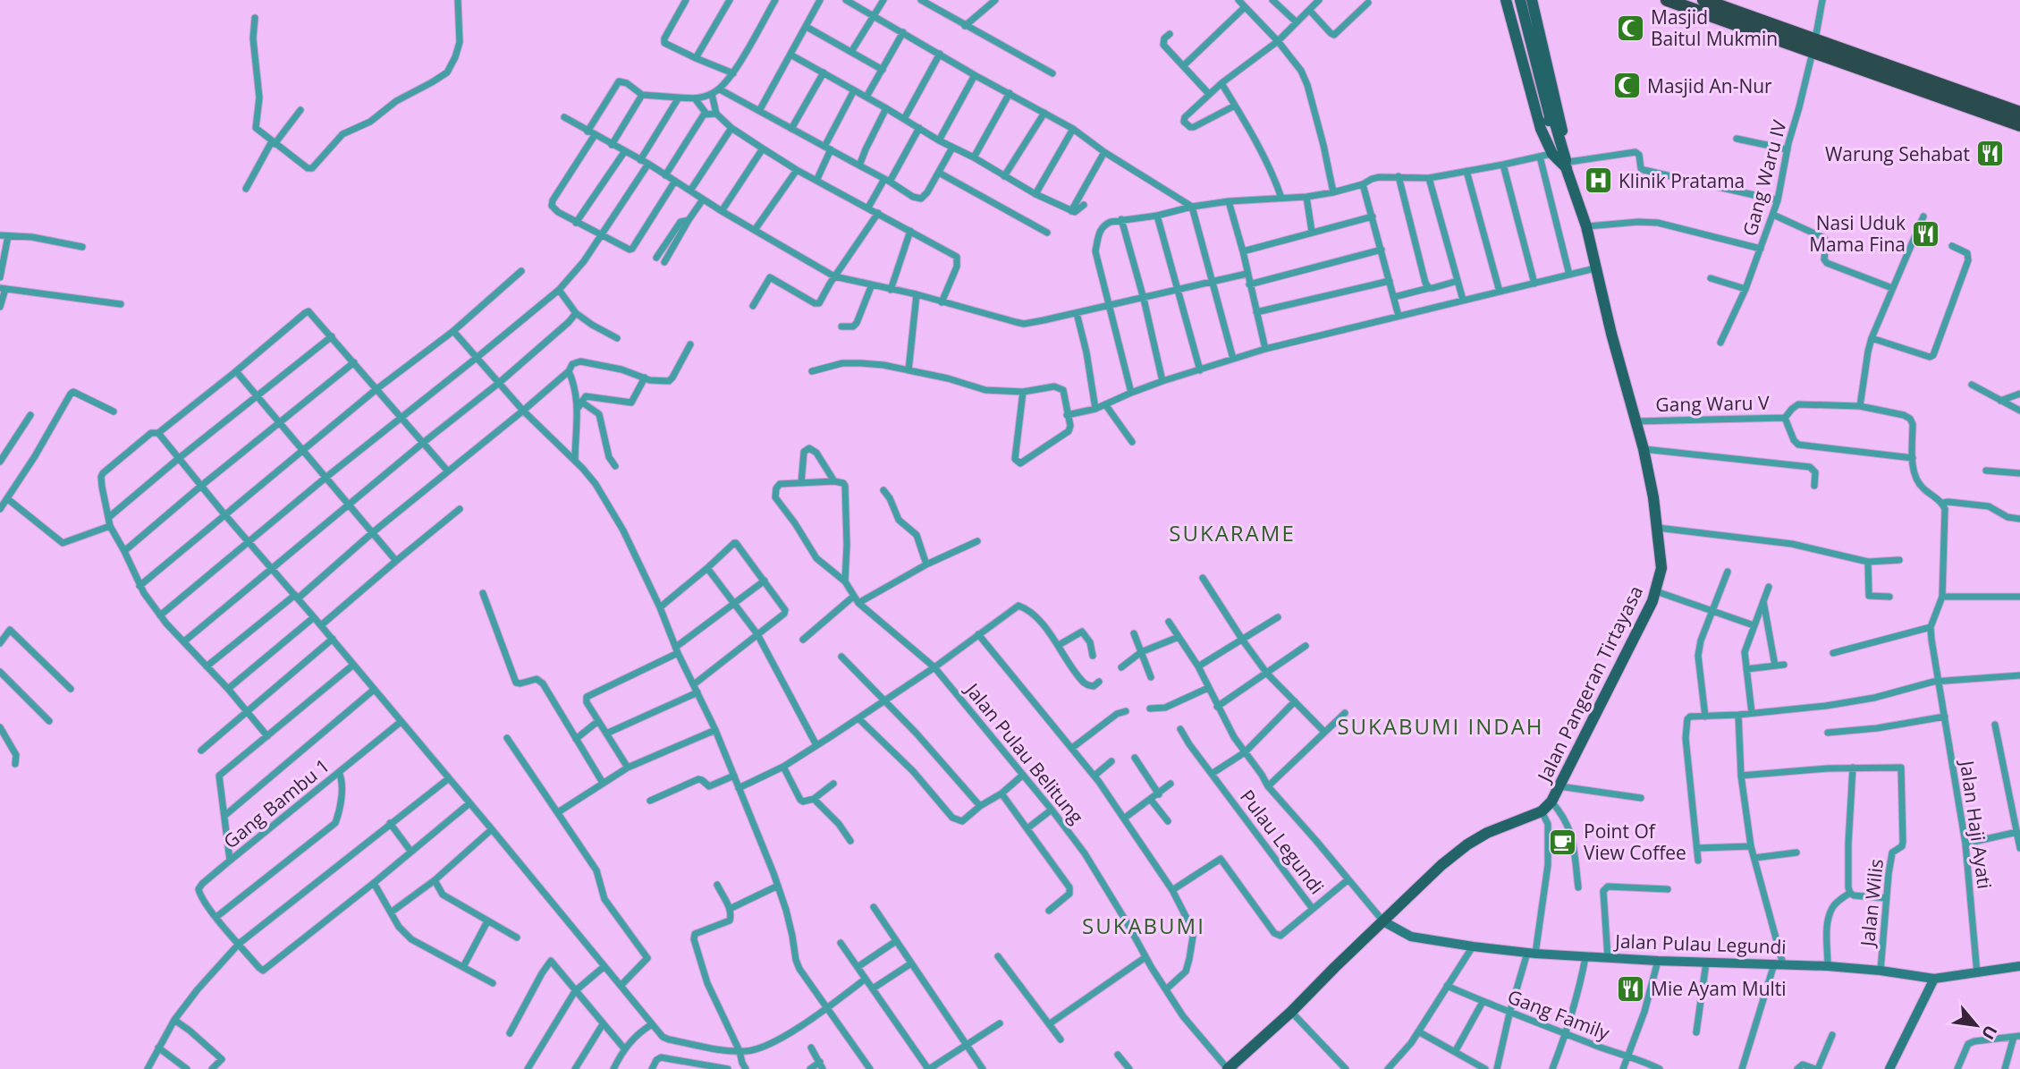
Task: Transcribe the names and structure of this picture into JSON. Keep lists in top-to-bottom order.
{
  "streets": {
    "main road": ["Jalan Pangeran Tirtayasa"],
    "street": [
      "Gang Waru IV",
      "Gang Waru V",
      "Jalan Pulau Belitung",
      "Gang Bambu 1",
      "Jalan Haji Ayati",
      "Pulau Legundi",
      "Jalan Wilis",
      "Jalan Pulau Legundi",
      "Gang Family"
    ]
  },
  "crossings": [
    ["Gang Waru V", "Jalan Pangeran Tirtayasa"],
    ["Jalan Pangeran Tirtayasa", "Jalan Pulau Belitung"],
    ["Jalan Pangeran Tirtayasa", "Pulau Legundi"],
    ["Jalan Pangeran Tirtayasa", "Jalan Pulau Legundi"],
    ["Jalan Haji Ayati", "Jalan Pulau Legundi"],
    ["Pulau Legundi", "Jalan Pulau Legundi"],
    ["Jalan Wilis", "Jalan Pulau Legundi"]
  ],
  "districts": ["SUKARAME", "SUKABUMI INDAH", "SUKABUMI"],
  "places": {
    "mosque": ["Masjid Baitul Mukmin", "Masjid An-Nur"],
    "restaurant": ["Warung Sehabat", "Nasi Uduk Mama Fina", "Mie Ayam Multi"],
    "hospital": ["Klinik Pratama"],
    "cafe": ["Point Of View Coffee"]
  },
  "north": "bottom right"
}
